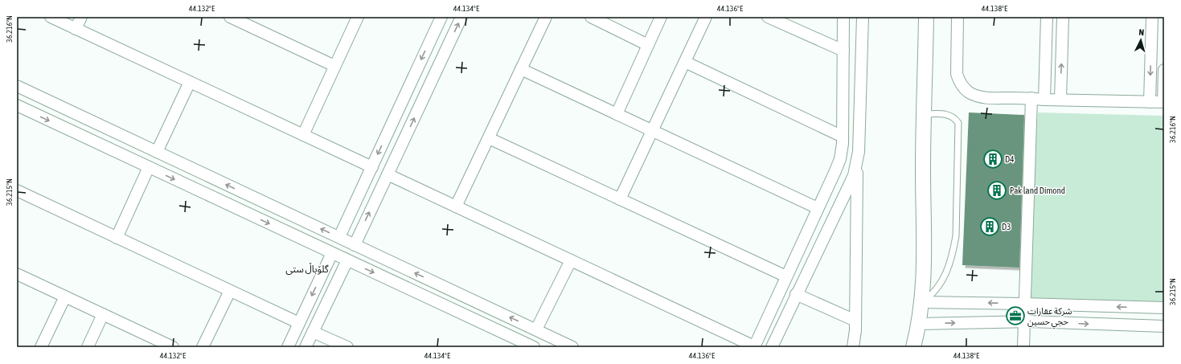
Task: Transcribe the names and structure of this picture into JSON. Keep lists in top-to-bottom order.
{
  "districts": ["گلۆباڵ ستی"],
  "places": {
    "building": ["D4", "Pak land Dimond", "D3"],
    "office": ["شرکة عقارات حجي حسين"]
  },
  "north": "top",
  "coordinates": [
    "44.132°E",
    "44.134°E",
    "44.136°E",
    "44.138°E",
    "36.216°N",
    "36.215°N"
  ]
}
